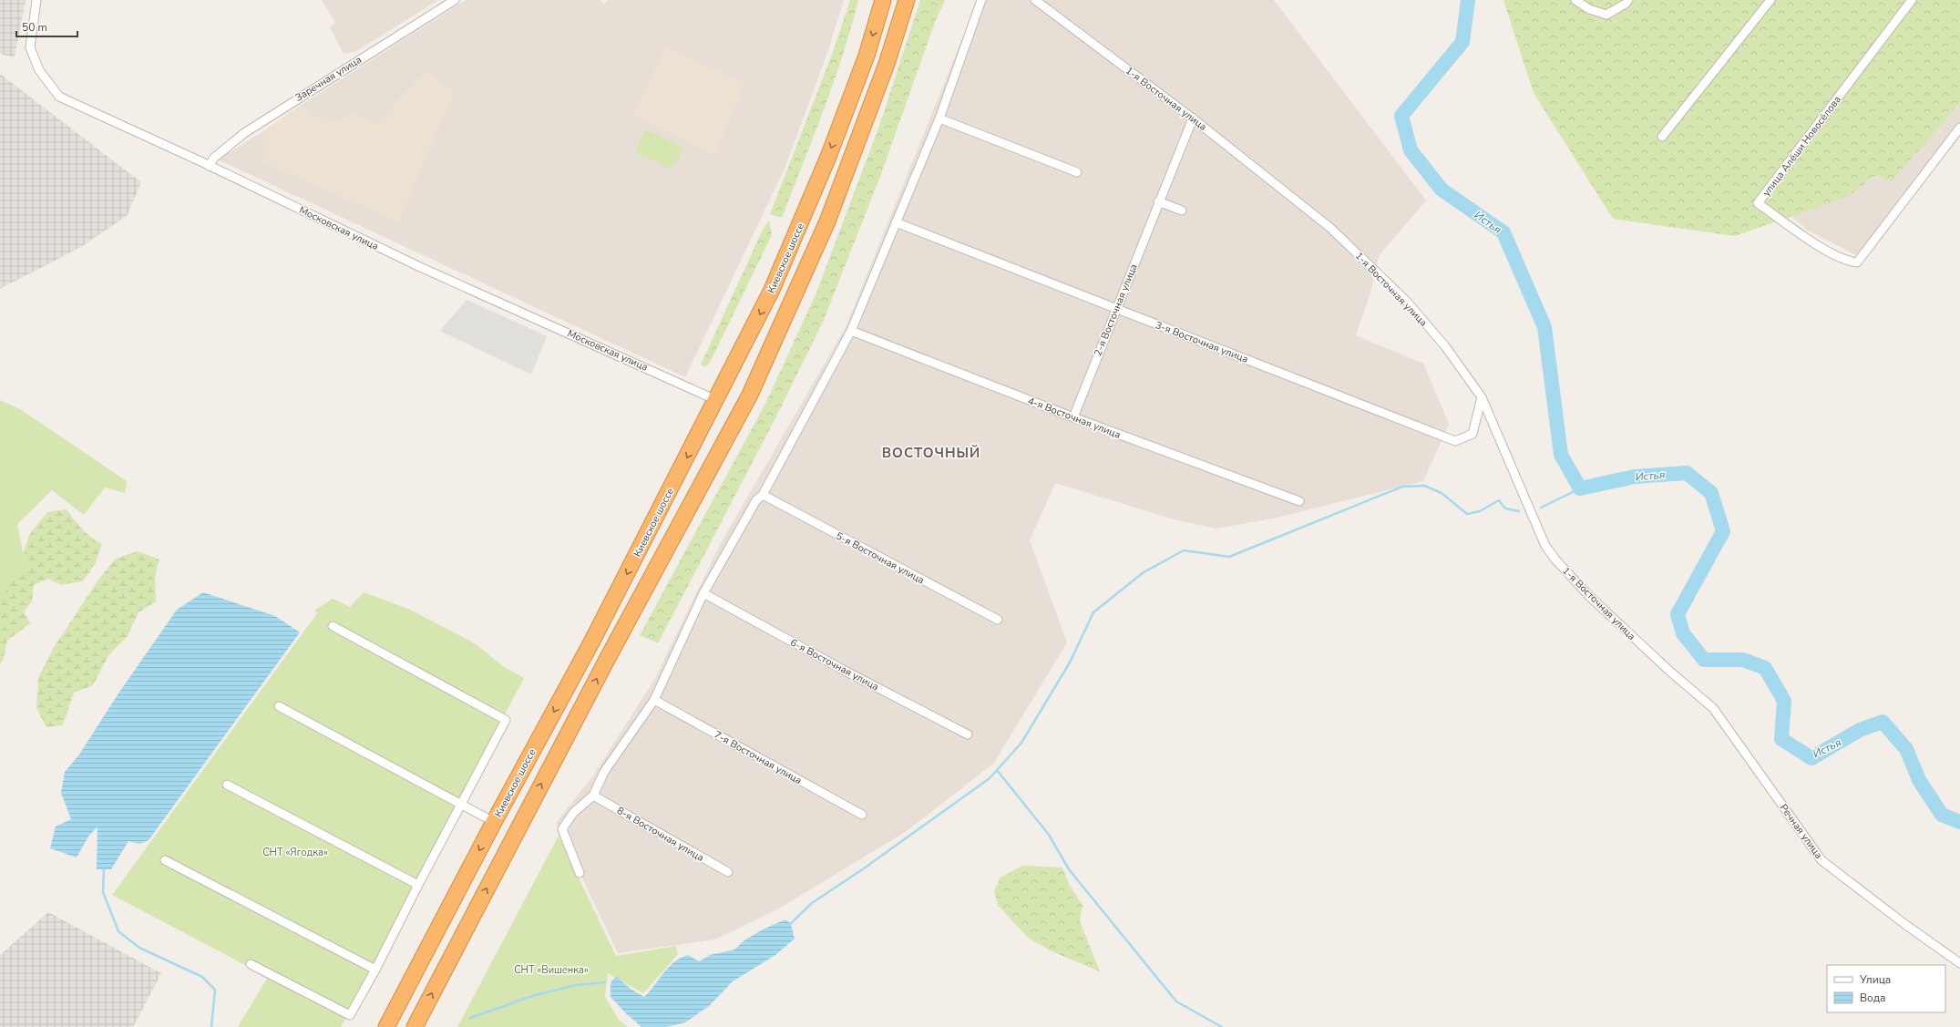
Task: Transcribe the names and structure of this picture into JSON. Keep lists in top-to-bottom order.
{
  "streets": {
    "highway": ["Киевское шоссе"],
    "street": [
      "Заречная улица",
      "1-я Восточная улица",
      "улица Алёши Новосёлова",
      "Московская улица",
      "2-я Восточная улица",
      "3-я Восточная улица",
      "4-я Восточная улица",
      "5-я Восточная улица",
      "6-я Восточная улица",
      "7-я Восточная улица",
      "Речная улица",
      "8-я Восточная улица"
    ]
  },
  "crossings": [
    ["Заречная улица", "Московская улица"],
    ["1-я Восточная улица", "2-я Восточная улица"],
    ["1-я Восточная улица", "3-я Восточная улица"],
    ["1-я Восточная улица", "Речная улица"],
    ["Московская улица", "Киевское шоссе"],
    ["2-я Восточная улица", "3-я Восточная улица"],
    ["2-я Восточная улица", "4-я Восточная улица"]
  ],
  "districts": ["ВОСТОЧНЫЙ"],
  "water": ["Истья"],
  "parks": ["СНТ «Ягодка»", "СНТ «Вишенка»"],
  "legend": ["Улица", "Вода"],
  "scale_bar": "50 m"
}
